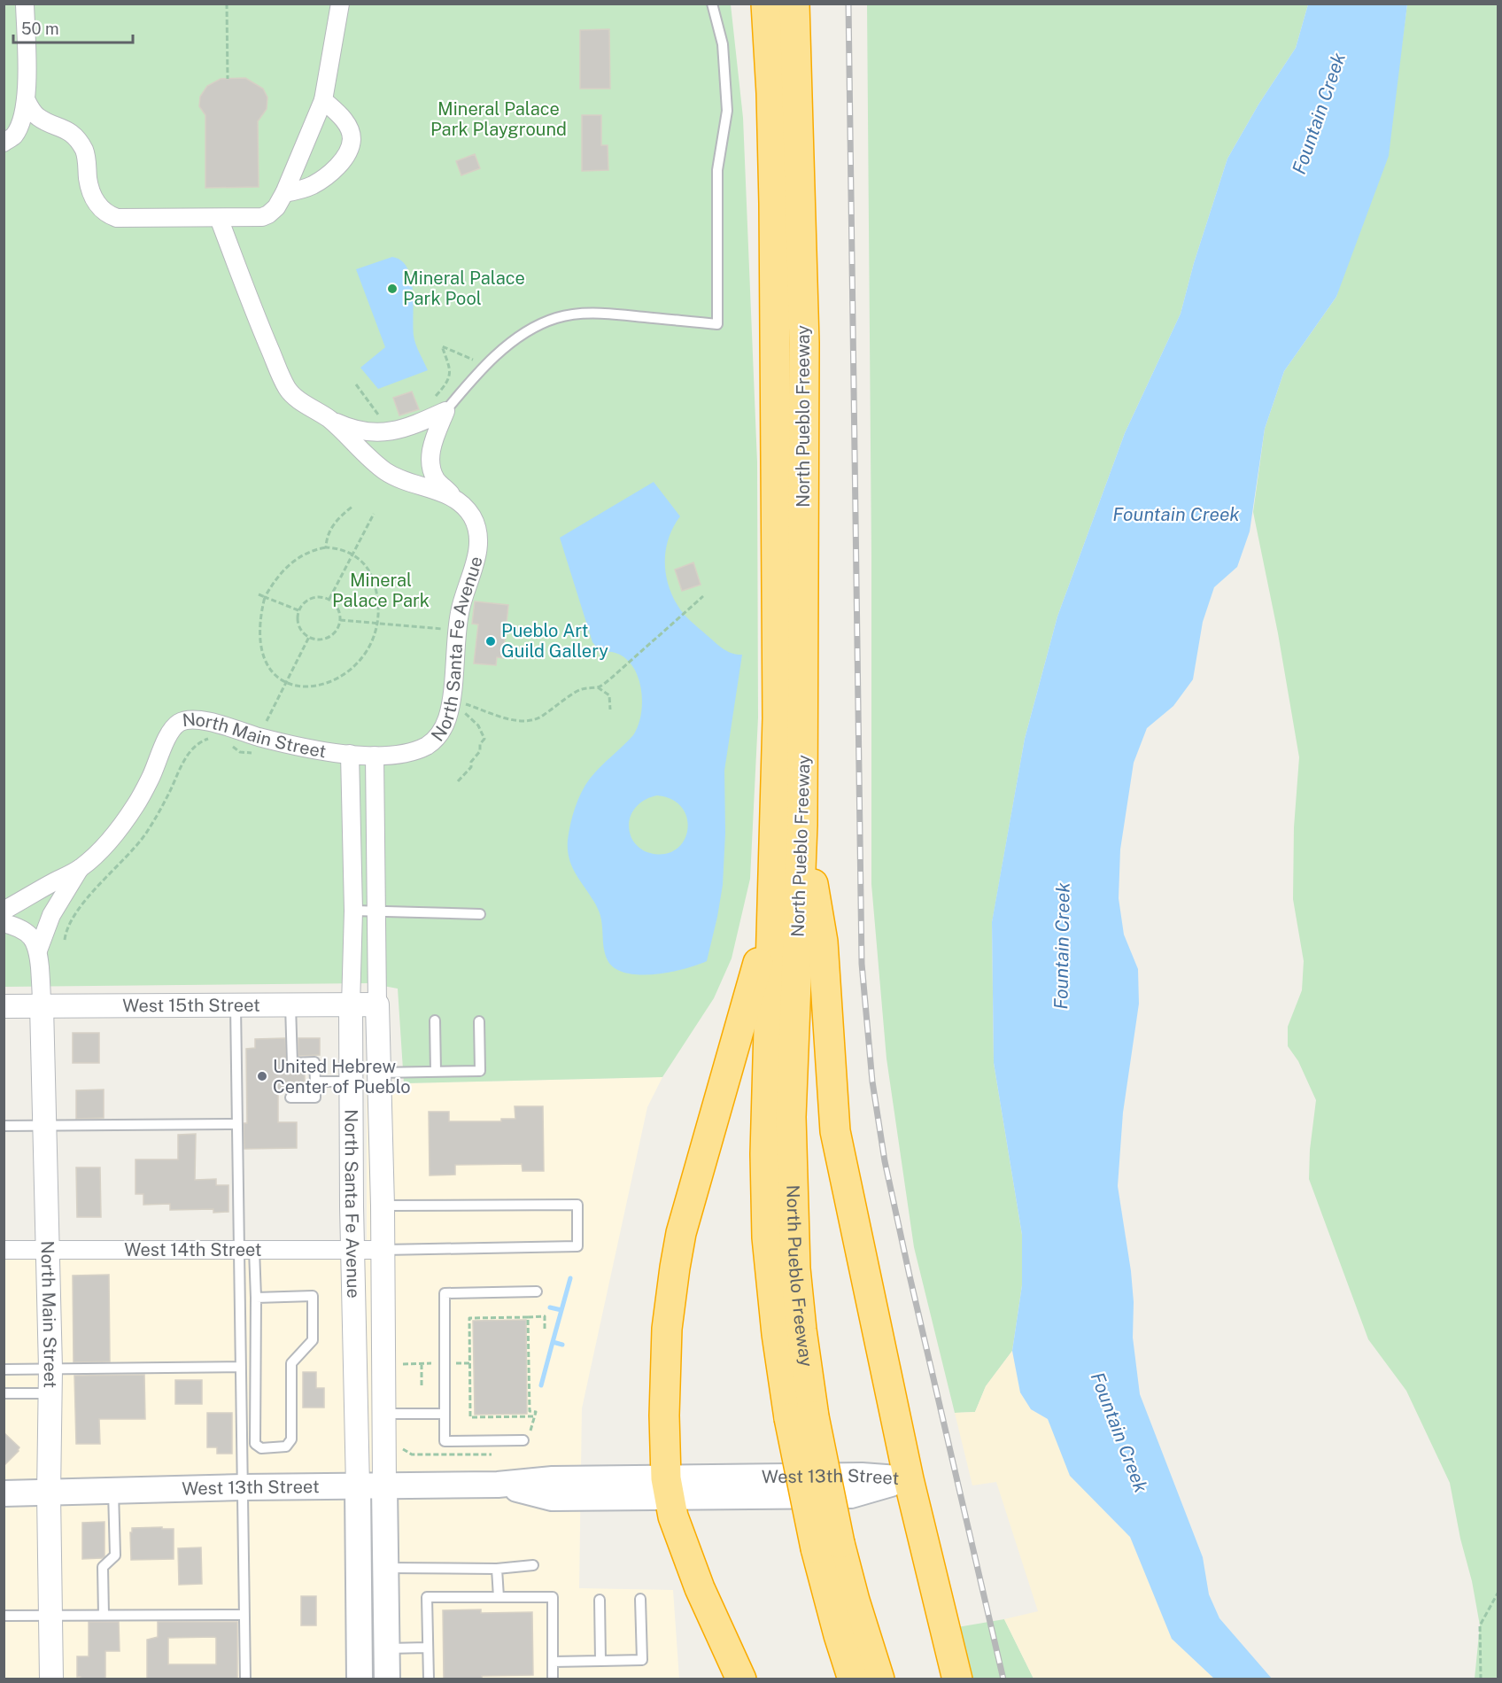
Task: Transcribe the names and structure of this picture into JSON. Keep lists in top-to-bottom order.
{
  "streets": {
    "highway": ["North Pueblo Freeway"],
    "main road": ["North Santa Fe Avenue", "West 13th Street"],
    "street": ["North Main Street", "West 15th Street", "West 14th Street"]
  },
  "crossings": [
    ["North Santa Fe Avenue", "North Main Street"],
    ["North Santa Fe Avenue", "West 15th Street"],
    ["North Santa Fe Avenue", "West 14th Street"],
    ["North Santa Fe Avenue", "West 13th Street"],
    ["North Main Street", "West 15th Street"],
    ["North Main Street", "West 14th Street"],
    ["North Main Street", "West 13th Street"]
  ],
  "water": ["Fountain Creek"],
  "parks": ["Mineral Palace Park Playground", "Mineral Palace Park"],
  "places": ["Mineral Palace Park Pool", "Pueblo Art Guild Gallery", "United Hebrew Center of Pueblo"],
  "scale_bar": "50 m"
}
